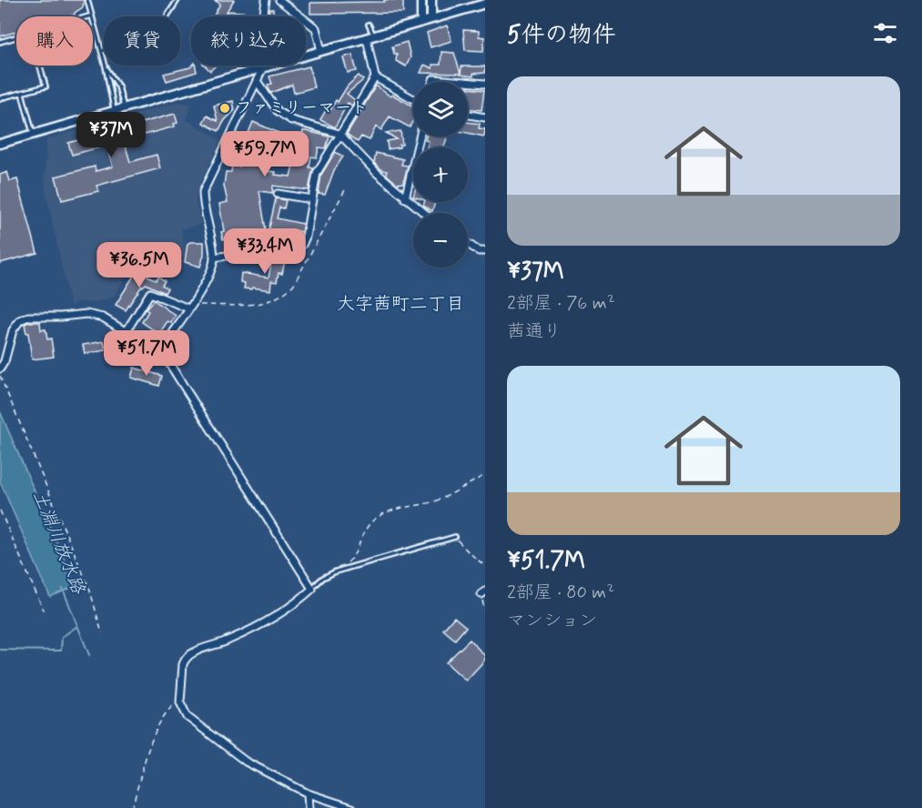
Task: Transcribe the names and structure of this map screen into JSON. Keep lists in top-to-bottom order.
{
  "districts": ["大字茜町二丁目"],
  "water": ["土淵川放水路"],
  "places": ["ファミリーマート"],
  "page": {
    "heading": "5件の物件",
    "chip": ["購入", "賃貸", "絞り込み"],
    "list": [
      {
        "name": "¥37M",
        "note": "2部屋 · 76 m² · 茜通り"
      },
      {
        "name": "¥51.7M",
        "note": "2部屋 · 80 m² · マンション"
      }
    ],
    "map_buttons": ["+", "−"],
    "price": [
      "¥37M",
      "¥59.7M",
      "¥33.4M",
      "¥36.5M",
      "¥51.7M"
    ]
  }
}
